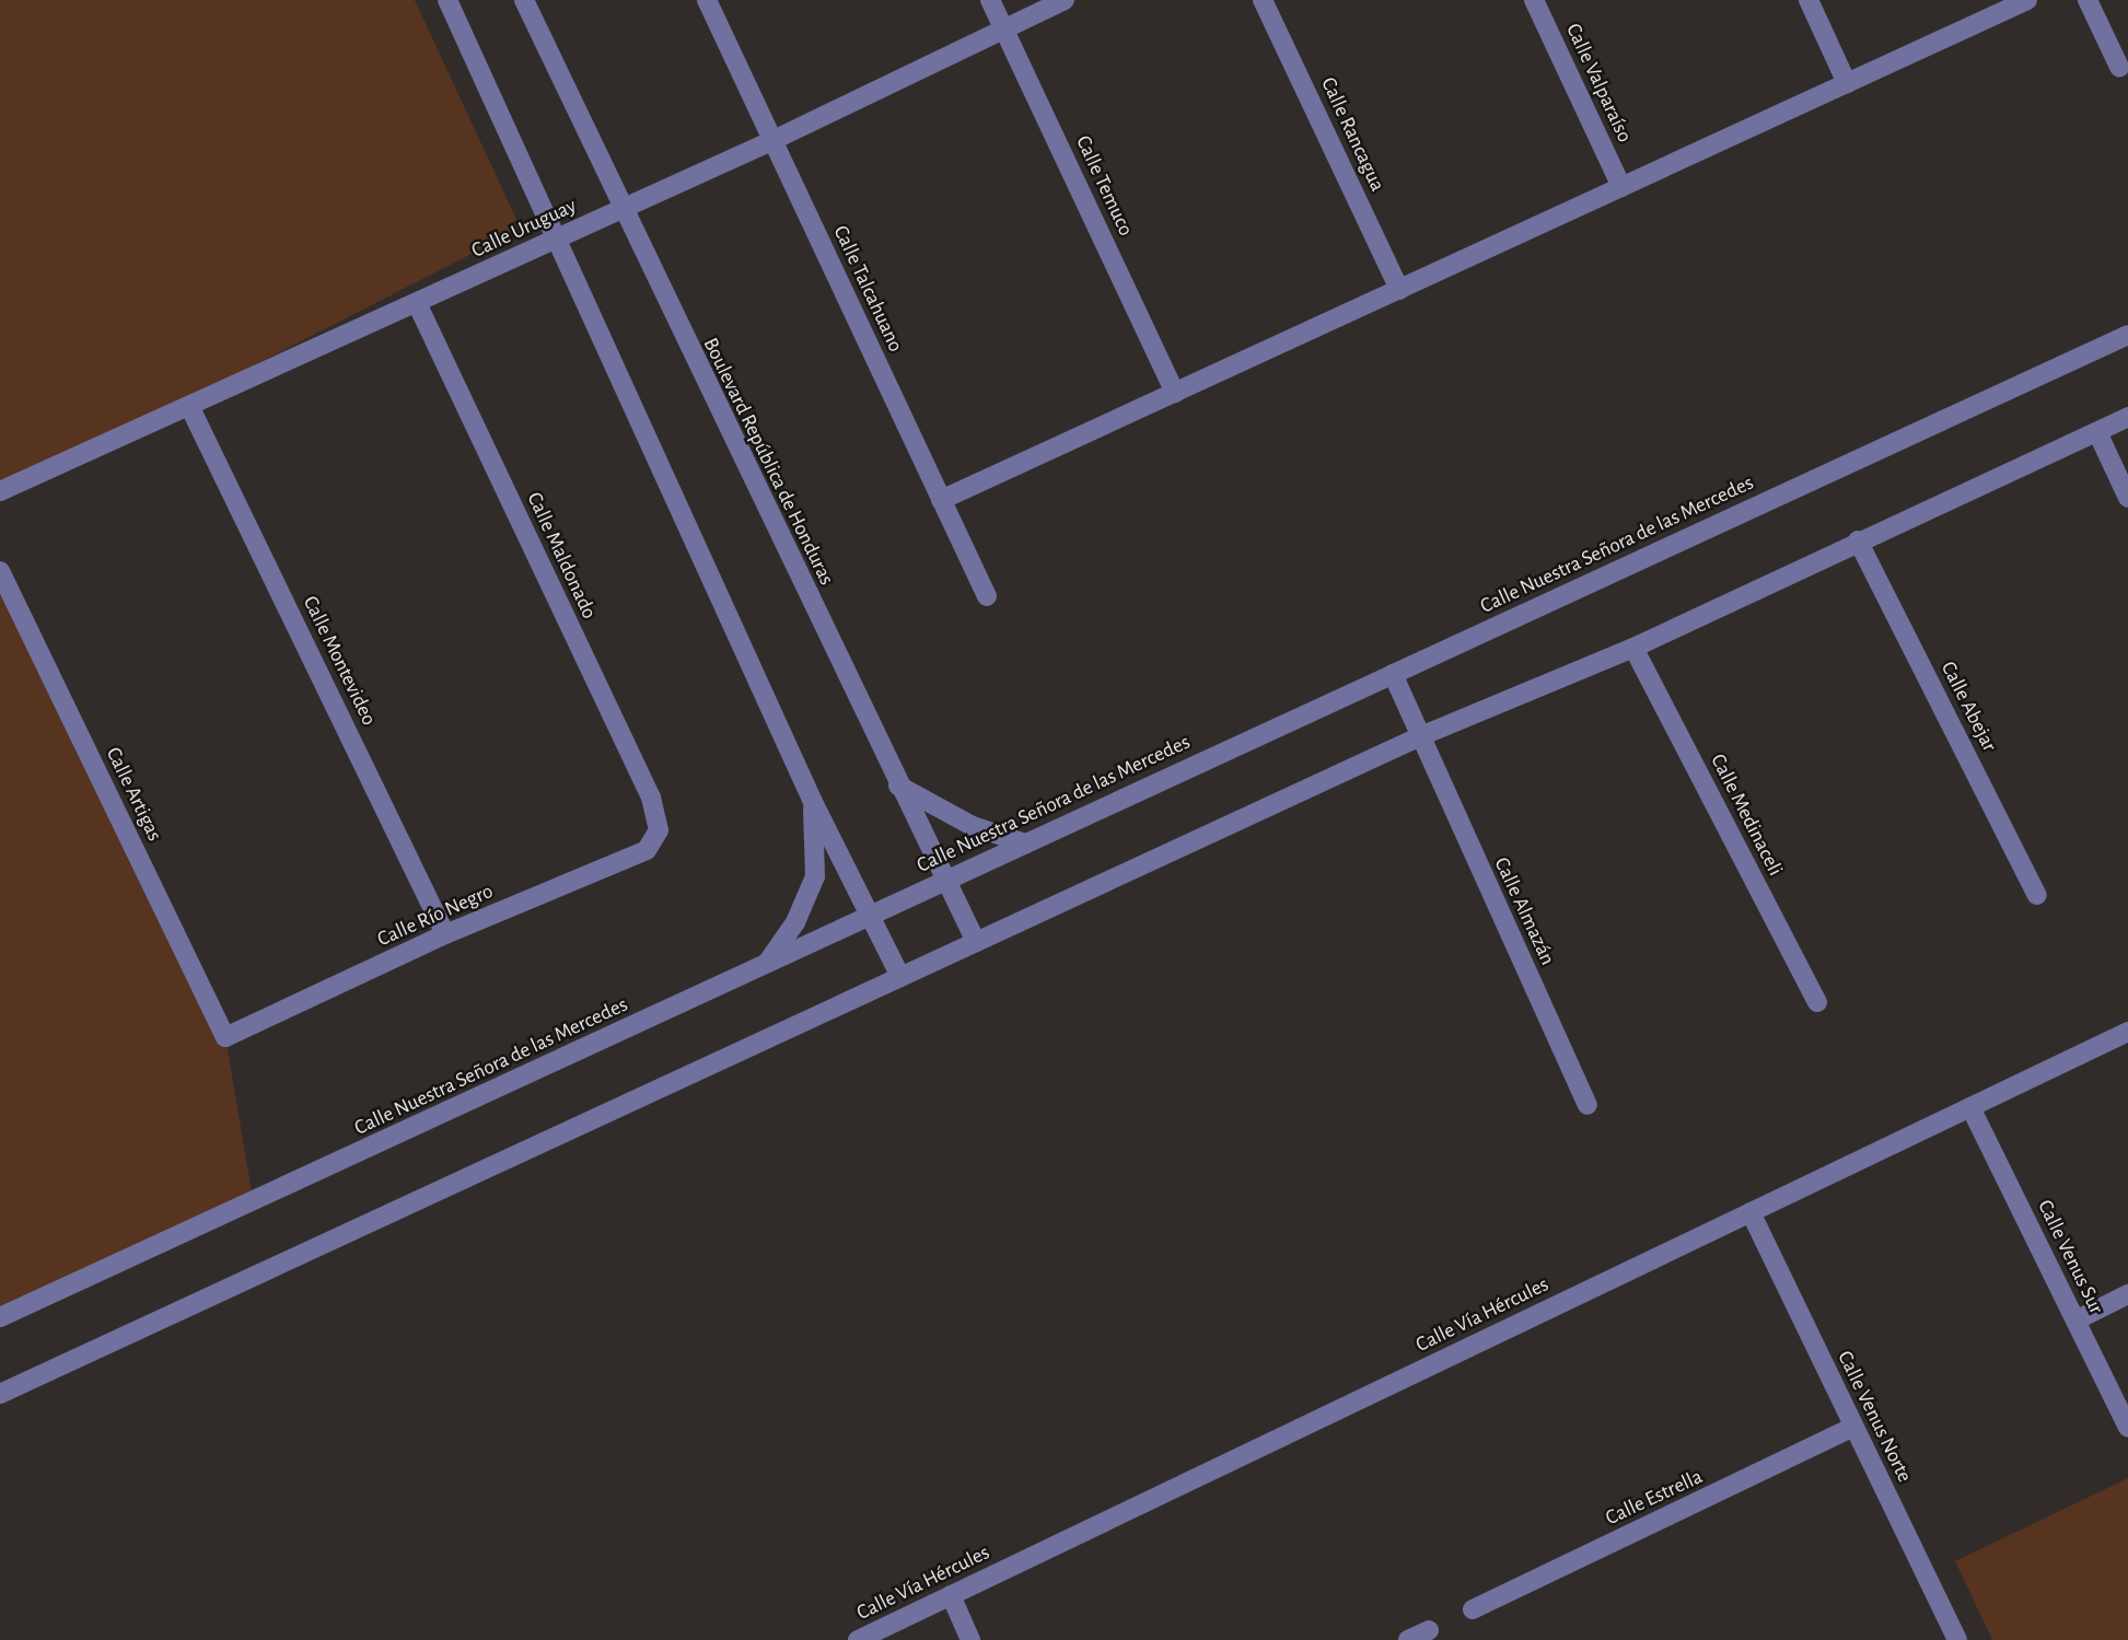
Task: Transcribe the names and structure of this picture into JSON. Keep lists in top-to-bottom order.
{
  "streets": {
    "street": [
      "Calle Valparaíso",
      "Calle Rancagua",
      "Calle Temuco",
      "Calle Uruguay",
      "Calle Talcahuano",
      "Boulevard República de Honduras",
      "Calle Nuestra Señora de las Mercedes",
      "Calle Maldonado",
      "Calle Montevideo",
      "Calle Abejar",
      "Calle Artigas",
      "Calle Medinaceli",
      "Calle Almazán",
      "Calle Río Negro",
      "Calle Venus Sur",
      "Calle Vía Hércules",
      "Calle Venus Norte",
      "Calle Estrella"
    ]
  },
  "crossings": [
    ["Calle Temuco", "Calle Uruguay"],
    ["Calle Uruguay", "Calle Talcahuano"],
    ["Calle Uruguay", "Boulevard República de Honduras"],
    ["Calle Uruguay", "Calle Maldonado"],
    ["Calle Uruguay", "Calle Montevideo"],
    ["Boulevard República de Honduras", "Calle Nuestra Señora de las Mercedes"],
    ["Calle Nuestra Señora de las Mercedes", "Calle Almazán"],
    ["Calle Maldonado", "Calle Río Negro"],
    ["Calle Montevideo", "Calle Río Negro"],
    ["Calle Artigas", "Calle Río Negro"],
    ["Calle Venus Sur", "Calle Vía Hércules"],
    ["Calle Vía Hércules", "Calle Venus Norte"],
    ["Calle Venus Norte", "Calle Estrella"]
  ]
}
